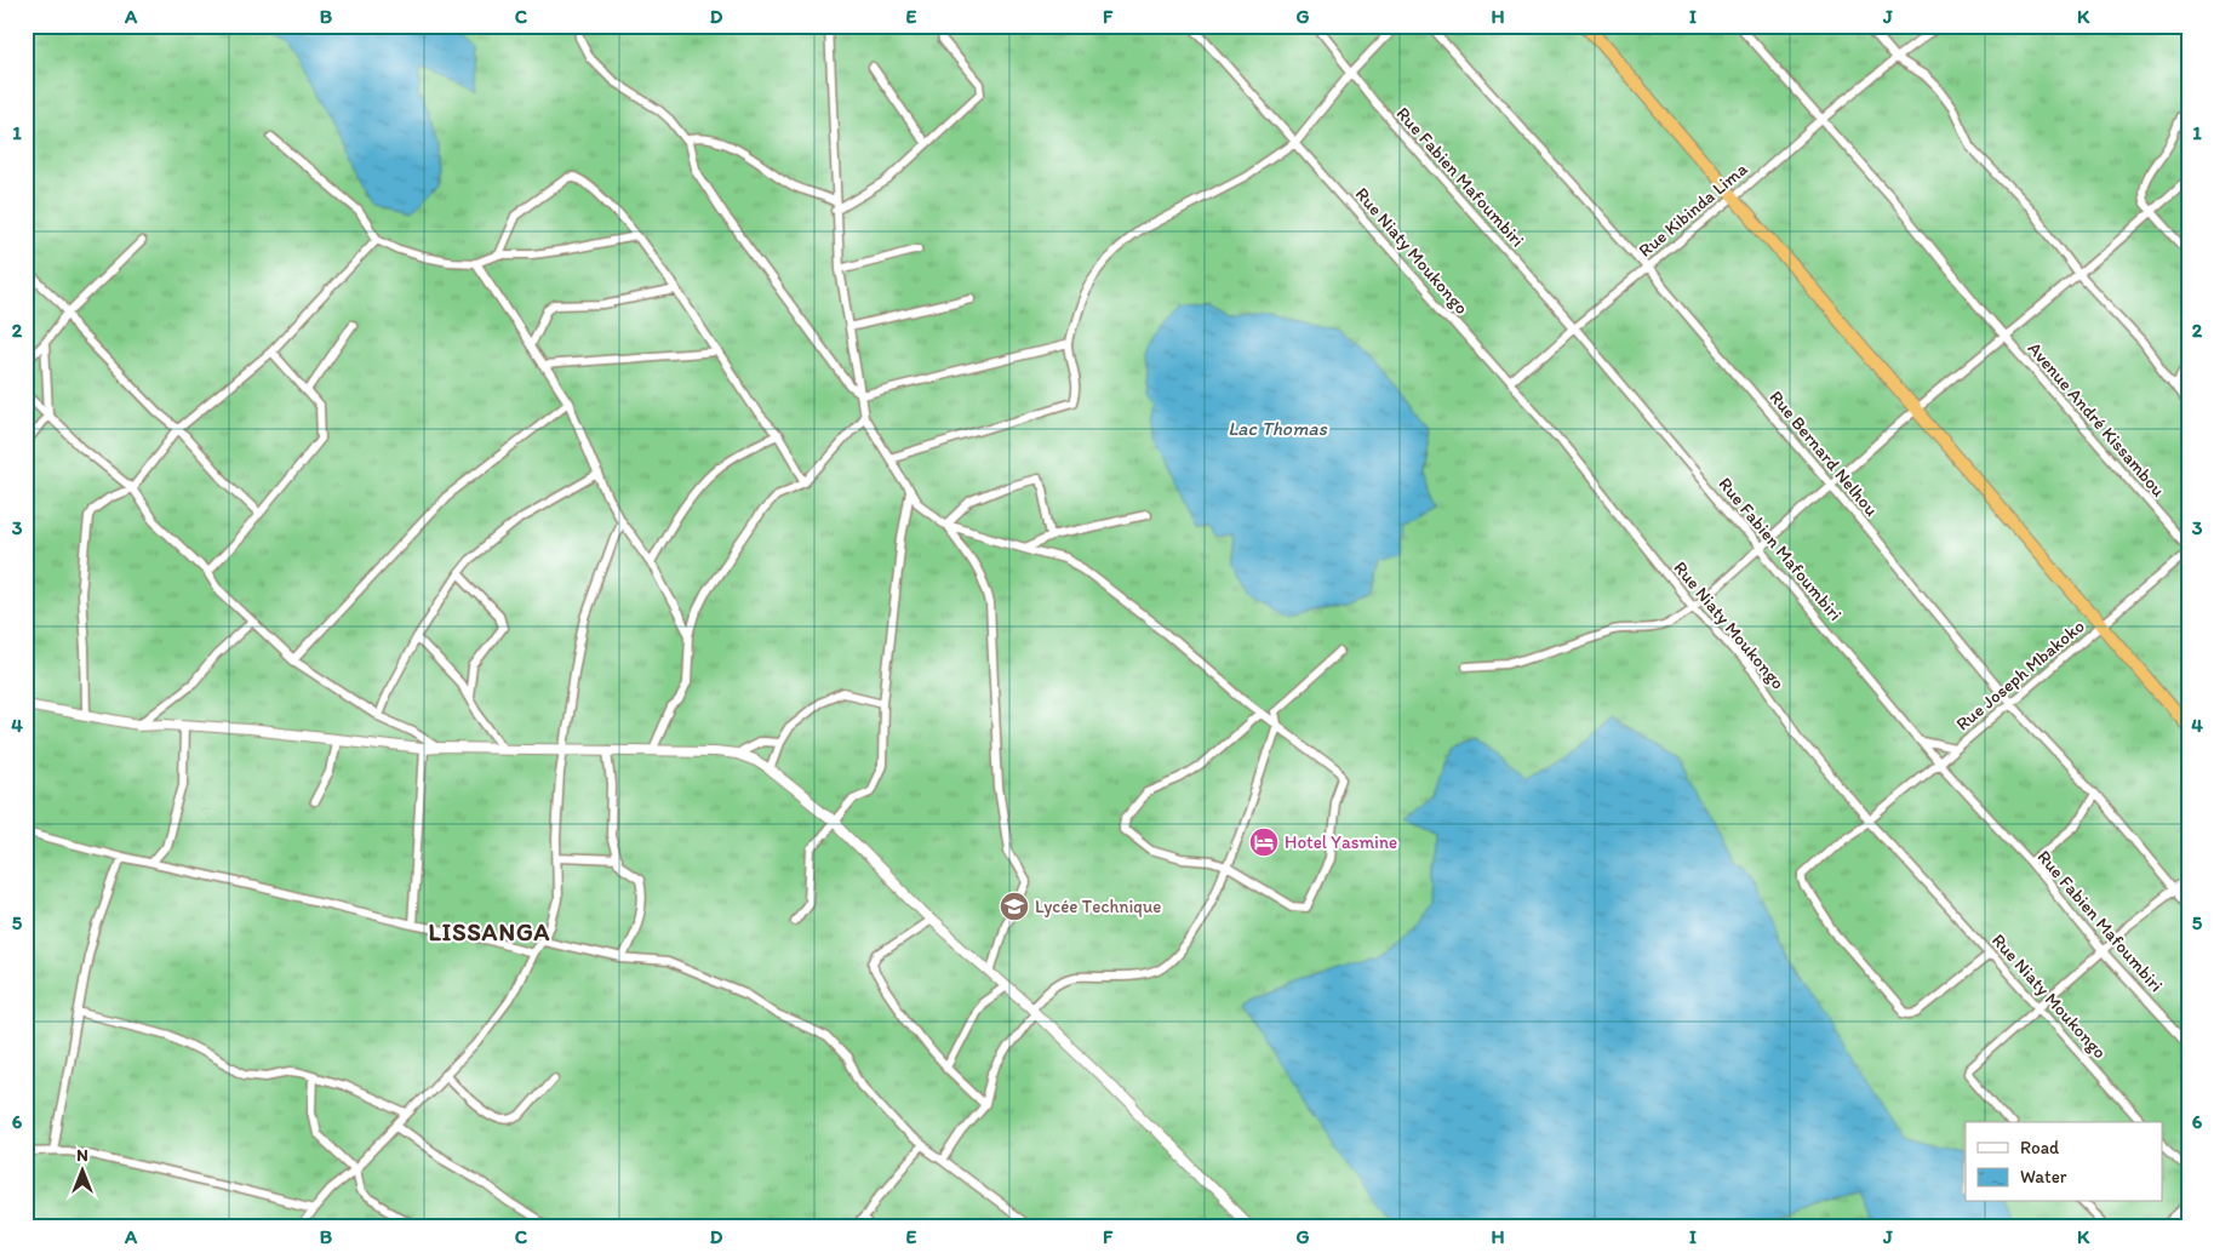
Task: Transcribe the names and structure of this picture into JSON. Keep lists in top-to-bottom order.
{
  "streets": {
    "street": [
      "Rue Fabien Mafoumbiri",
      "Rue Kibinda Lima",
      "Rue Niaty Moukongo",
      "Avenue André Kissambou",
      "Rue Bernard Nelhou",
      "Rue Joseph Mbakoko"
    ]
  },
  "crossings": [
    ["Rue Fabien Mafoumbiri", "Rue Kibinda Lima"],
    ["Rue Fabien Mafoumbiri", "Rue Joseph Mbakoko"],
    ["Rue Kibinda Lima", "Rue Niaty Moukongo"],
    ["Rue Kibinda Lima", "Avenue André Kissambou"],
    ["Rue Kibinda Lima", "Rue Bernard Nelhou"],
    ["Rue Niaty Moukongo", "Rue Joseph Mbakoko"],
    ["Avenue André Kissambou", "Rue Joseph Mbakoko"],
    ["Rue Bernard Nelhou", "Rue Joseph Mbakoko"]
  ],
  "districts": ["LISSANGA"],
  "water": ["Lac Thomas"],
  "places": {
    "hotel": ["Hotel Yasmine"],
    "school or university": ["Lycée Technique"]
  },
  "legend": ["Road", "Water"],
  "north": "top",
  "grid": {
    "columns": [
      "A",
      "B",
      "C",
      "D",
      "E",
      "F",
      "G",
      "H",
      "I",
      "J",
      "K"
    ],
    "rows": [
      "1",
      "2",
      "3",
      "4",
      "5",
      "6"
    ]
  }
}
